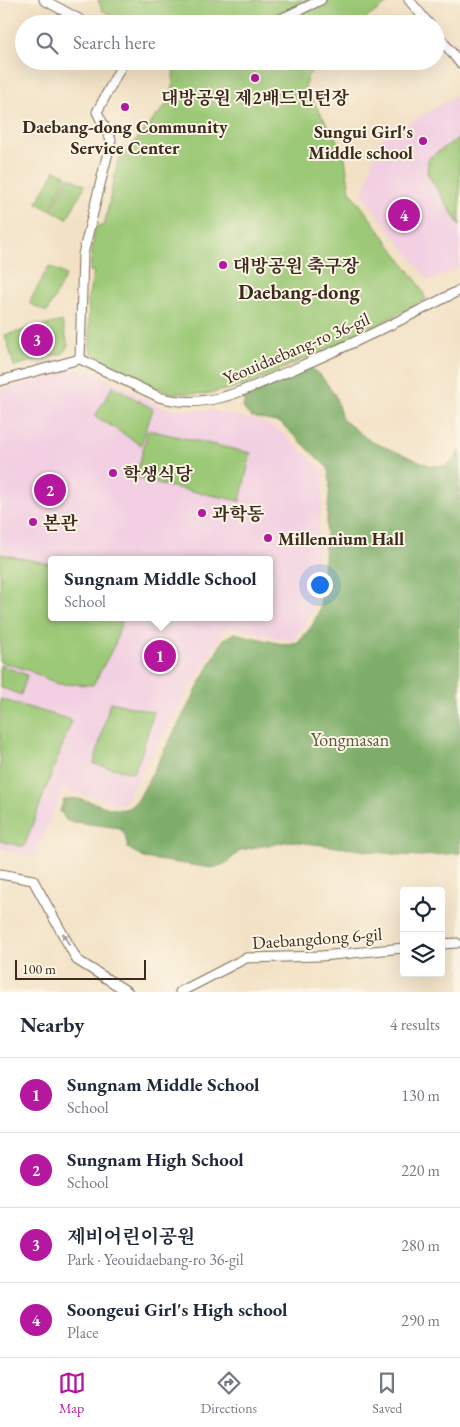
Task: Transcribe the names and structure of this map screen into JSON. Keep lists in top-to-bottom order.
{
  "streets": {
    "street": ["Yeouidaebang-ro 36-gil", "Daebangdong 6-gil"]
  },
  "districts": ["Daebang-dong"],
  "parks": ["Yongmasan"],
  "places": [
    "대방공원 제2배드민턴장",
    "Daebang-dong Community Service Center",
    "Sungui Girl's Middle school",
    "대방공원 축구장",
    "학생식당",
    "과학동",
    "본관",
    "Millennium Hall"
  ],
  "scale_bar": "100 m",
  "page": {
    "search": "Search here",
    "pins": [
      "4",
      "3",
      "2",
      "1"
    ],
    "popup": ["Sungnam Middle School", "School"],
    "scale": "100 m",
    "heading": ["Nearby", "4 results"],
    "list": [
      {
        "mark": "1",
        "name": "Sungnam Middle School",
        "note": "School",
        "value": "130 m"
      },
      {
        "mark": "2",
        "name": "Sungnam High School",
        "note": "School",
        "value": "220 m"
      },
      {
        "mark": "3",
        "name": "제비어린이공원",
        "note": "Park · Yeouidaebang-ro 36-gil",
        "value": "280 m"
      },
      {
        "mark": "4",
        "name": "Soongeui Girl's High school",
        "note": "Place",
        "value": "290 m"
      }
    ],
    "nav": ["Map", "Directions", "Saved"]
  }
}
